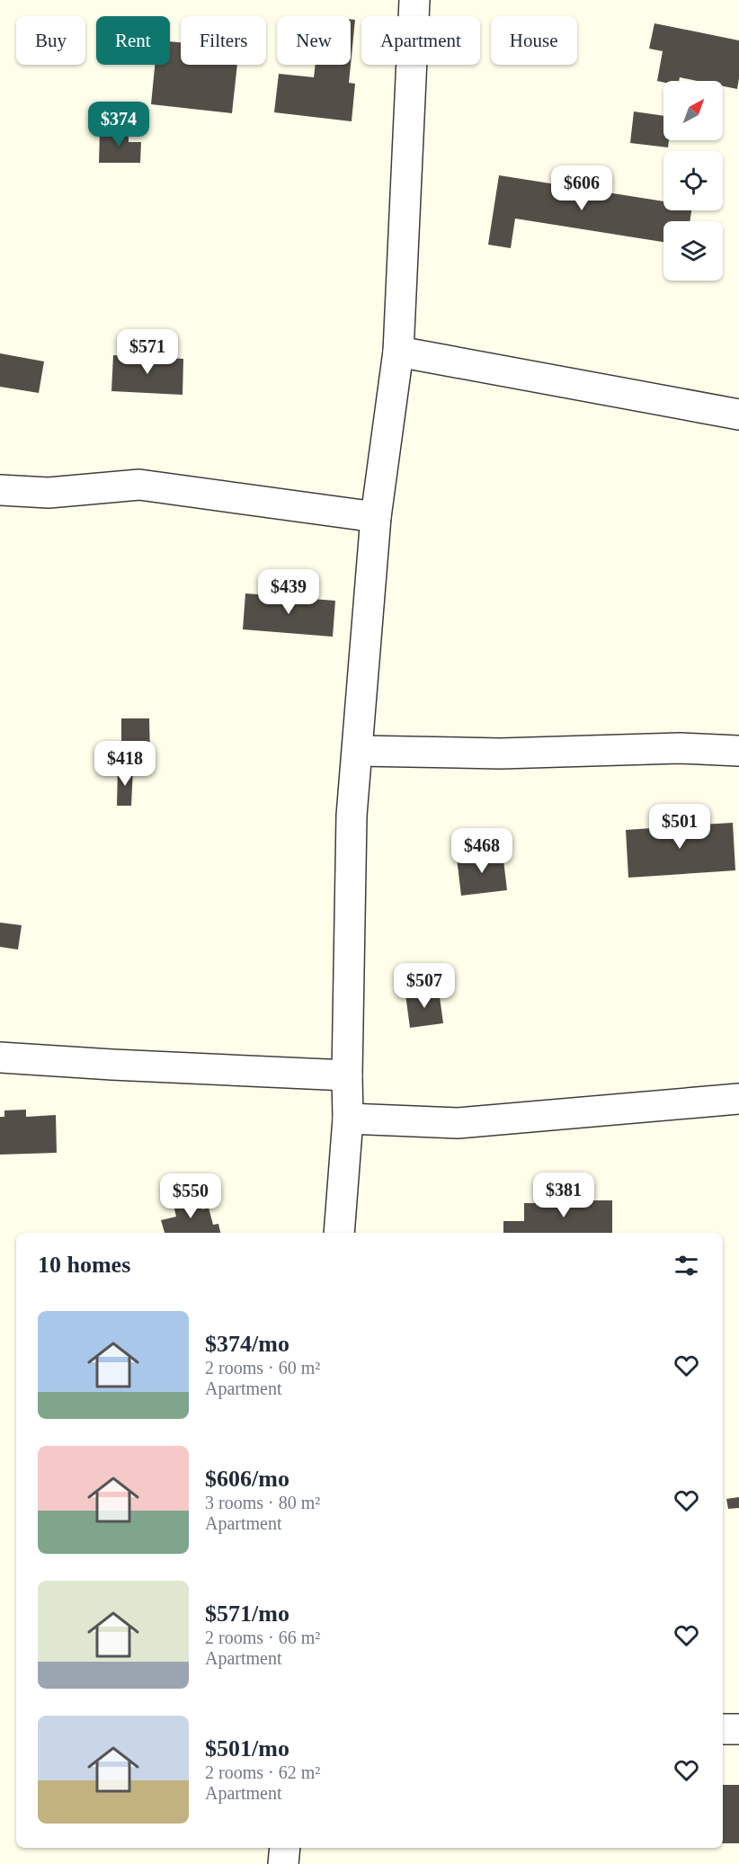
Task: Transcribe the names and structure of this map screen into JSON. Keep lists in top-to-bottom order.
{
  "north": "top right",
  "page": {
    "chip": [
      "Buy",
      "Rent",
      "Filters",
      "New",
      "Apartment",
      "House"
    ],
    "price": [
      "$374",
      "$606",
      "$571",
      "$439",
      "$418",
      "$501",
      "$468",
      "$507",
      "$381",
      "$550"
    ],
    "heading": "10 homes",
    "list": [
      {
        "name": "$374/mo",
        "note": "2 rooms · 60 m² · Apartment"
      },
      {
        "name": "$606/mo",
        "note": "3 rooms · 80 m² · Apartment"
      },
      {
        "name": "$571/mo",
        "note": "2 rooms · 66 m² · Apartment"
      },
      {
        "name": "$501/mo",
        "note": "2 rooms · 62 m² · Apartment"
      }
    ]
  }
}
